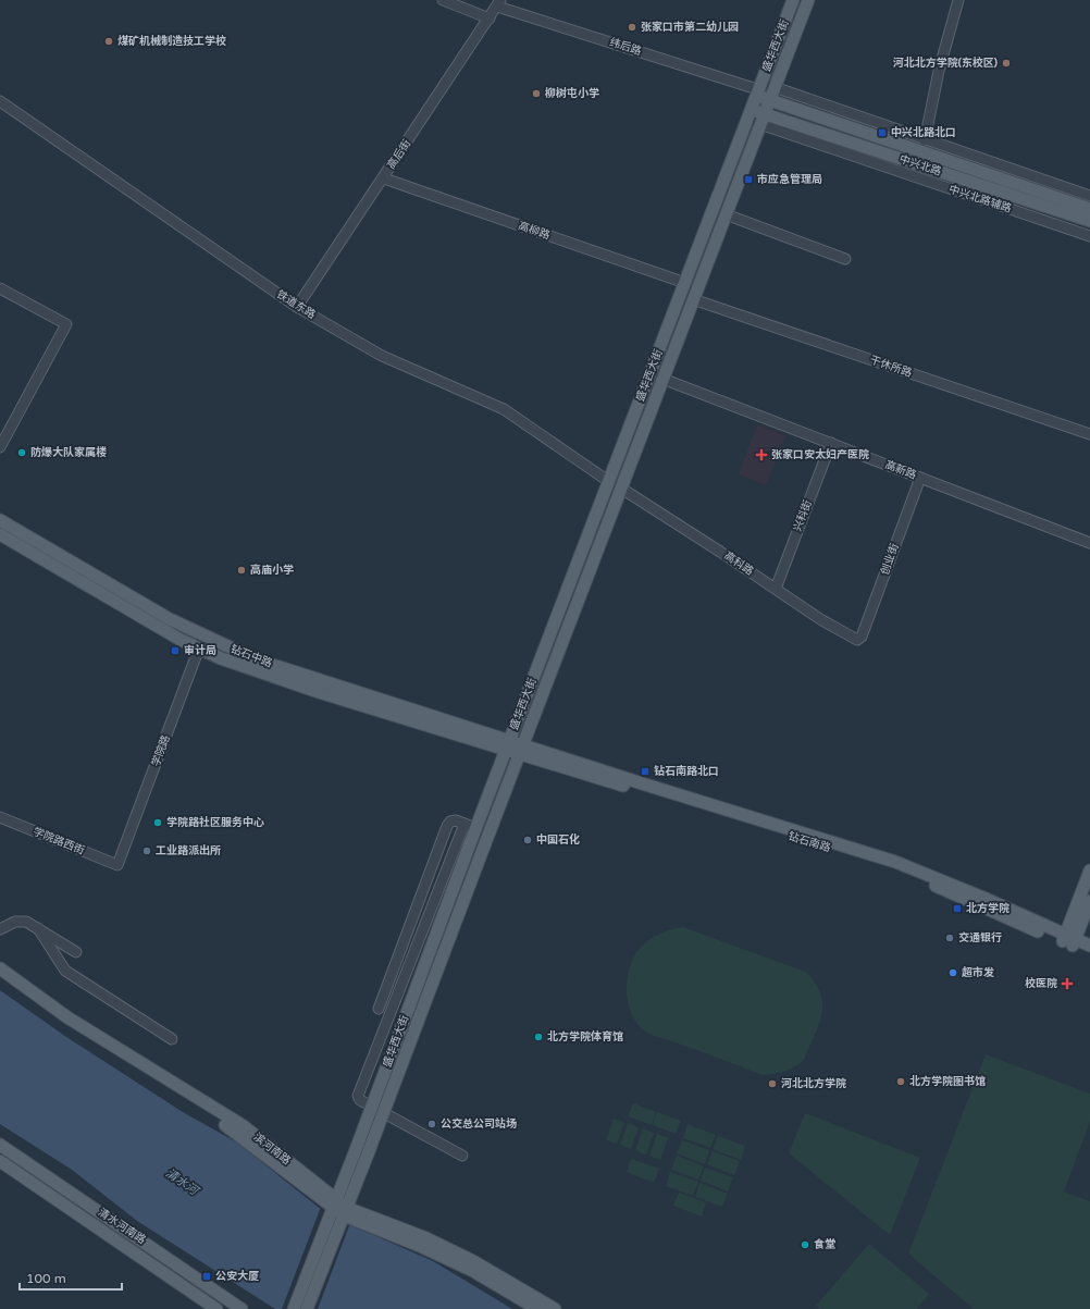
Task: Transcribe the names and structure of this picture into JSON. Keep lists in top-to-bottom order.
{
  "streets": {
    "main road": [
      "盛华西大街",
      "中兴北路",
      "钻石中路",
      "钻石南路",
      "滨河南路",
      "清水河南路"
    ],
    "street": [
      "纬后路",
      "高后街",
      "中兴北路辅路",
      "高柳路",
      "铁道东路",
      "干休所路",
      "高新路",
      "兴科街",
      "创业街",
      "高科路",
      "学院路",
      "学院路西街"
    ]
  },
  "crossings": [
    ["盛华西大街", "纬后路"],
    ["盛华西大街", "中兴北路"],
    ["盛华西大街", "中兴北路辅路"],
    ["盛华西大街", "高柳路"],
    ["盛华西大街", "铁道东路"],
    ["盛华西大街", "干休所路"],
    ["盛华西大街", "高新路"],
    ["盛华西大街", "高科路"],
    ["盛华西大街", "钻石中路"],
    ["盛华西大街", "钻石南路"],
    ["盛华西大街", "滨河南路"],
    ["纬后路", "高后街"],
    ["纬后路", "中兴北路"],
    ["高后街", "高柳路"],
    ["高后街", "铁道东路"],
    ["中兴北路", "中兴北路辅路"],
    ["高新路", "兴科街"],
    ["高新路", "创业街"],
    ["兴科街", "高科路"],
    ["创业街", "高科路"],
    ["钻石中路", "学院路"],
    ["钻石中路", "钻石南路"],
    ["学院路", "学院路西街"]
  ],
  "water": ["清水河"],
  "places": {
    "other": [
      "张家口市第二幼儿园",
      "煤矿机械制造技工学校",
      "河北北方学院(东校区)",
      "柳树屯小学",
      "防爆大队家属楼",
      "高庙小学",
      "学院路社区服务中心",
      "中国石化",
      "工业路派出所",
      "交通银行",
      "超市发",
      "北方学院体育馆",
      "北方学院图书馆",
      "河北北方学院",
      "公交总公司站场",
      "食堂"
    ],
    "transit": [
      "中兴北路北口",
      "市应急管理局",
      "审计局",
      "钻石南路北口",
      "北方学院",
      "公安大厦"
    ],
    "health": ["张家口安太妇产医院", "校医院"]
  },
  "scale_bar": "100 m"
}
